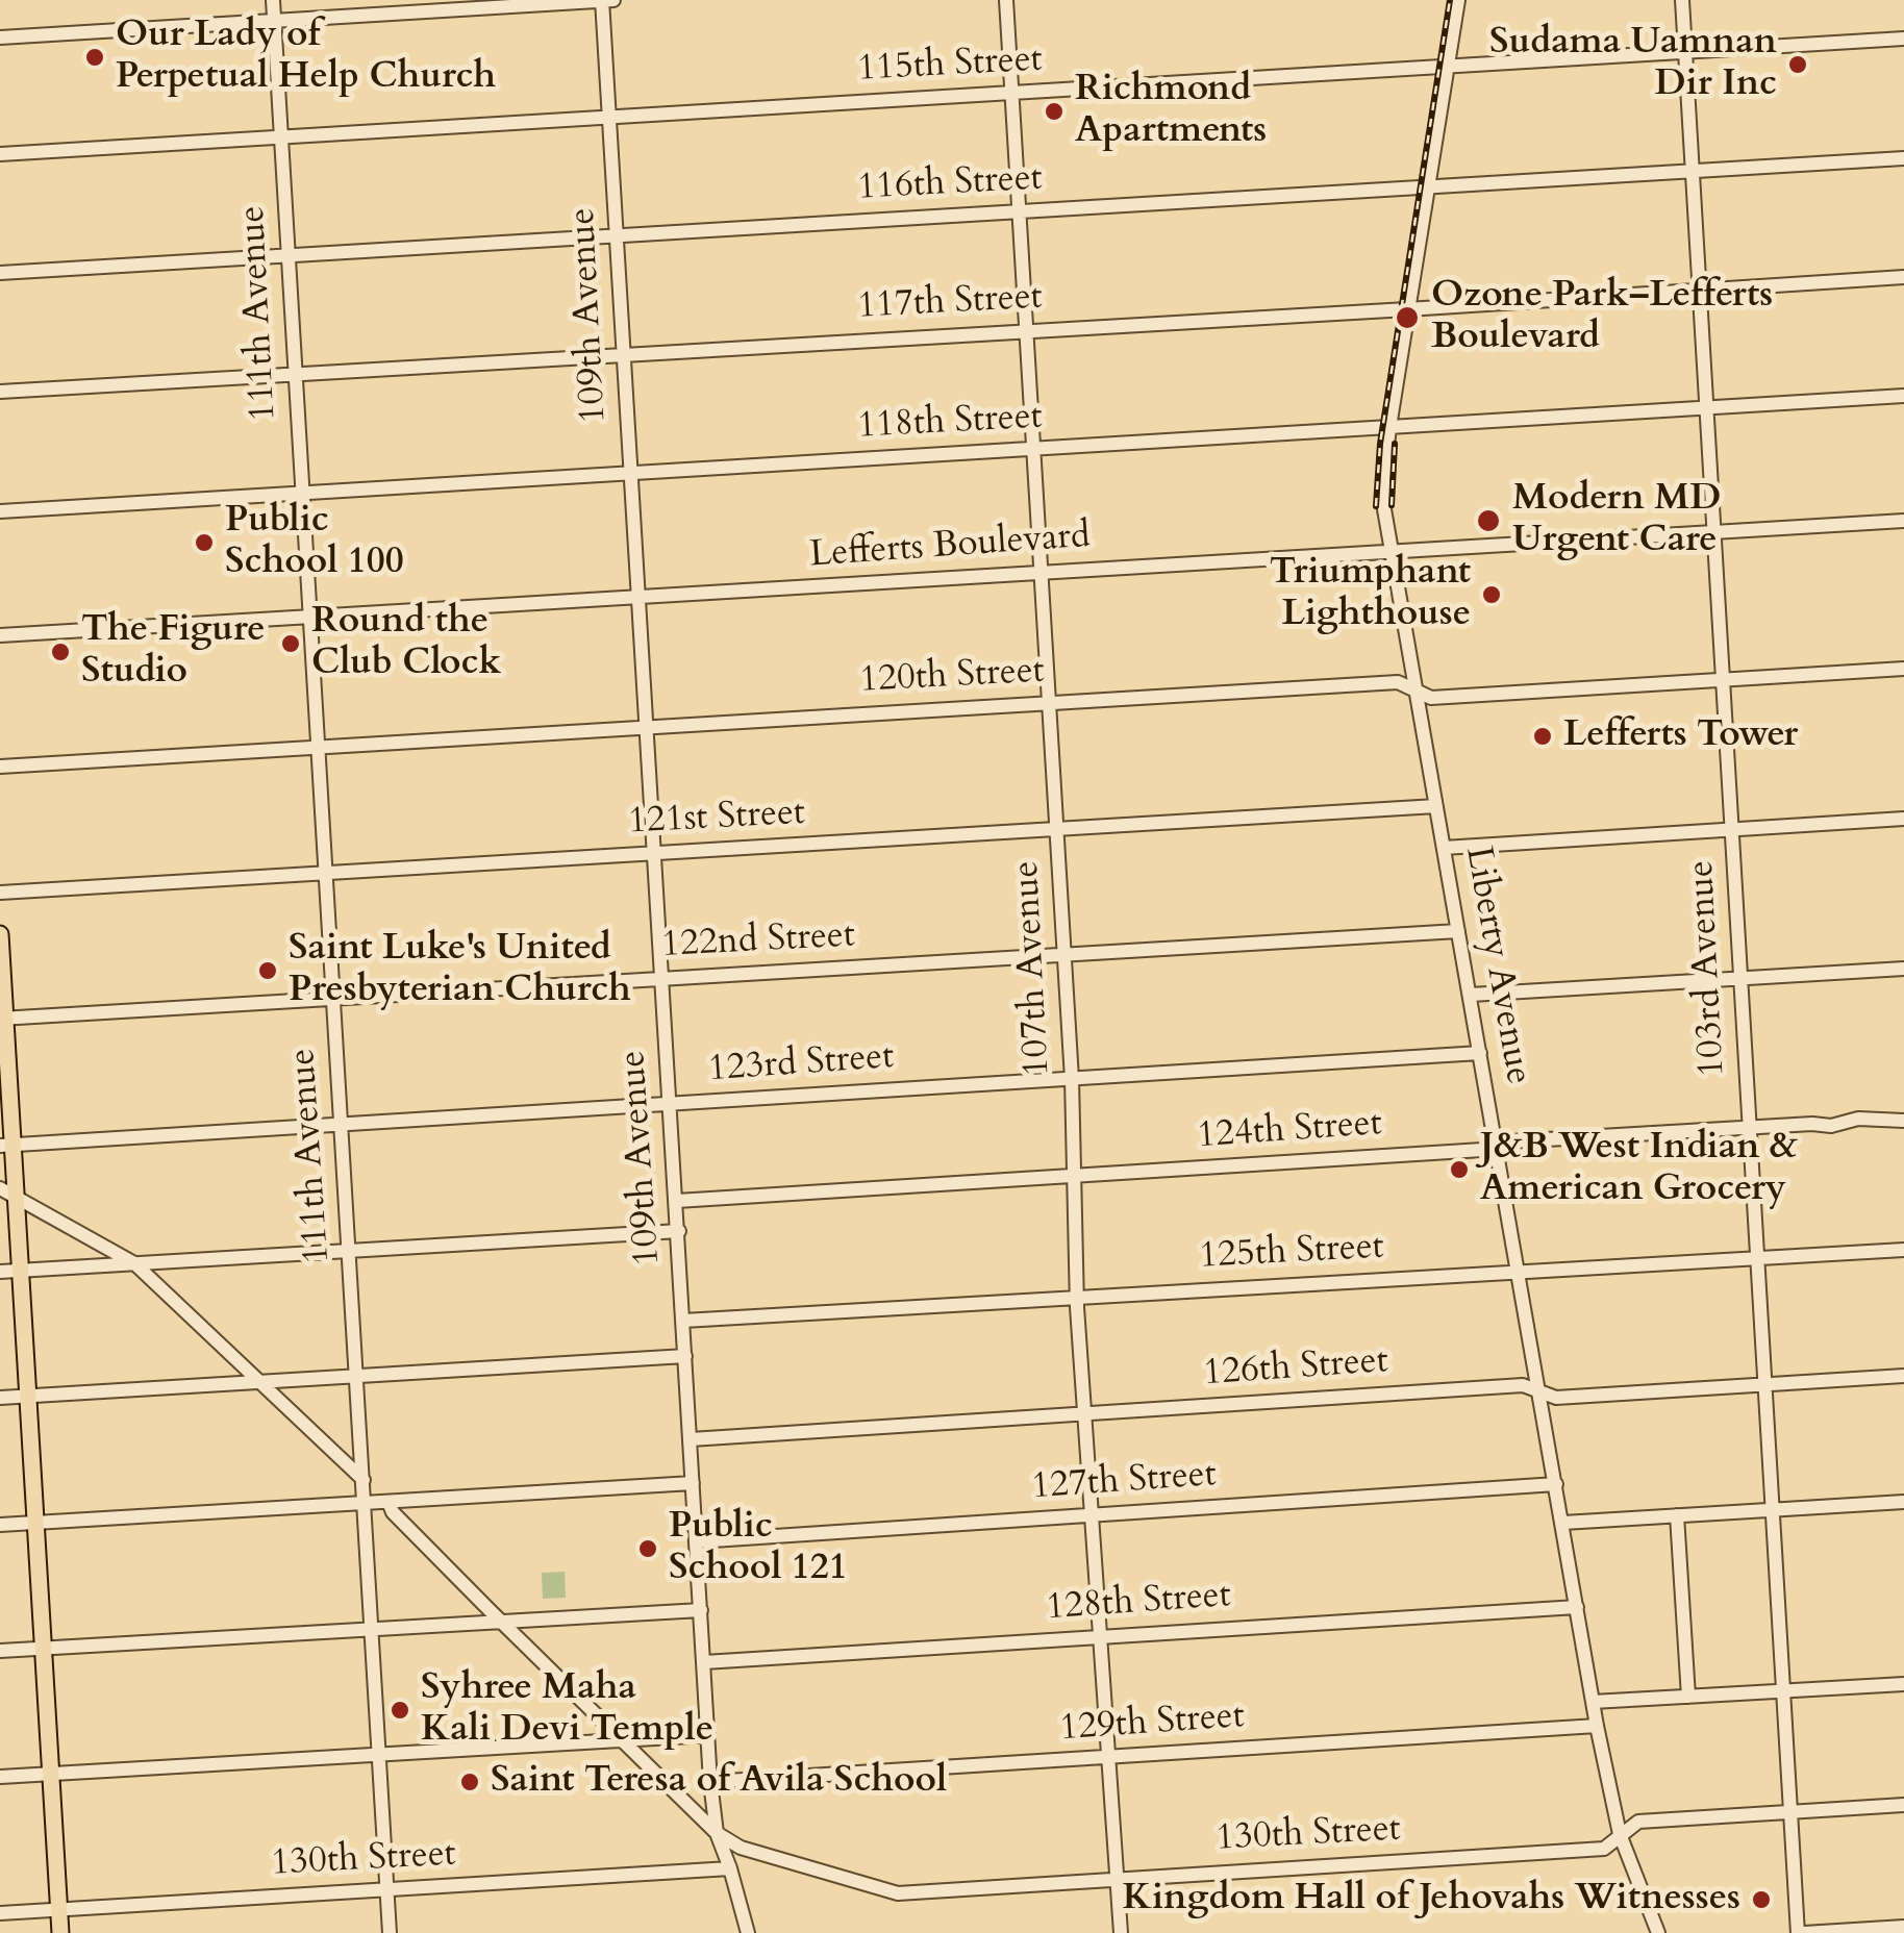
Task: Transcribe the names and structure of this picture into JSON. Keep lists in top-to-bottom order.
{
  "streets": {
    "street": [
      "115th Street",
      "116th Street",
      "117th Street",
      "111th Avenue",
      "109th Avenue",
      "118th Street",
      "Lefferts Boulevard",
      "120th Street",
      "121st Street",
      "122nd Street",
      "Liberty Avenue",
      "107th Avenue",
      "103rd Avenue",
      "123rd Street",
      "124th Street",
      "125th Street",
      "126th Street",
      "127th Street",
      "128th Street",
      "129th Street",
      "130th Street"
    ]
  },
  "crossings": [
    ["115th Street", "111th Avenue"],
    ["115th Street", "109th Avenue"],
    ["115th Street", "Liberty Avenue"],
    ["115th Street", "107th Avenue"],
    ["115th Street", "103rd Avenue"],
    ["116th Street", "111th Avenue"],
    ["116th Street", "109th Avenue"],
    ["116th Street", "Liberty Avenue"],
    ["116th Street", "107th Avenue"],
    ["116th Street", "103rd Avenue"],
    ["117th Street", "111th Avenue"],
    ["117th Street", "109th Avenue"],
    ["117th Street", "Liberty Avenue"],
    ["117th Street", "107th Avenue"],
    ["117th Street", "103rd Avenue"],
    ["111th Avenue", "118th Street"],
    ["111th Avenue", "Lefferts Boulevard"],
    ["111th Avenue", "120th Street"],
    ["111th Avenue", "121st Street"],
    ["111th Avenue", "122nd Street"],
    ["111th Avenue", "123rd Street"],
    ["111th Avenue", "130th Street"],
    ["109th Avenue", "118th Street"],
    ["109th Avenue", "Lefferts Boulevard"],
    ["109th Avenue", "120th Street"],
    ["109th Avenue", "121st Street"],
    ["109th Avenue", "122nd Street"],
    ["109th Avenue", "123rd Street"],
    ["109th Avenue", "124th Street"],
    ["109th Avenue", "125th Street"],
    ["109th Avenue", "126th Street"],
    ["109th Avenue", "127th Street"],
    ["109th Avenue", "128th Street"],
    ["109th Avenue", "129th Street"],
    ["109th Avenue", "130th Street"],
    ["118th Street", "Liberty Avenue"],
    ["118th Street", "107th Avenue"],
    ["118th Street", "103rd Avenue"],
    ["Lefferts Boulevard", "Liberty Avenue"],
    ["Lefferts Boulevard", "107th Avenue"],
    ["Lefferts Boulevard", "103rd Avenue"],
    ["120th Street", "Liberty Avenue"],
    ["120th Street", "107th Avenue"],
    ["120th Street", "103rd Avenue"],
    ["121st Street", "Liberty Avenue"],
    ["121st Street", "107th Avenue"],
    ["122nd Street", "Liberty Avenue"],
    ["122nd Street", "107th Avenue"],
    ["Liberty Avenue", "123rd Street"],
    ["Liberty Avenue", "124th Street"],
    ["Liberty Avenue", "125th Street"],
    ["Liberty Avenue", "126th Street"],
    ["Liberty Avenue", "127th Street"],
    ["Liberty Avenue", "128th Street"],
    ["Liberty Avenue", "129th Street"],
    ["Liberty Avenue", "130th Street"],
    ["107th Avenue", "123rd Street"],
    ["107th Avenue", "124th Street"],
    ["107th Avenue", "125th Street"],
    ["107th Avenue", "126th Street"],
    ["107th Avenue", "127th Street"],
    ["107th Avenue", "128th Street"],
    ["107th Avenue", "129th Street"],
    ["107th Avenue", "130th Street"],
    ["103rd Avenue", "124th Street"],
    ["103rd Avenue", "125th Street"],
    ["103rd Avenue", "126th Street"],
    ["103rd Avenue", "130th Street"]
  ],
  "places": [
    "Our Lady of Perpetual Help Church",
    "Sudama Uamnan Dir Inc",
    "Richmond Apartments",
    "Ozone Park–Lefferts Boulevard",
    "Modern MD Urgent Care",
    "Public School 100",
    "Triumphant Lighthouse",
    "Round the Club Clock",
    "The Figure Studio",
    "Lefferts Tower",
    "Saint Luke's United Presbyterian Church",
    "J&B West Indian & American Grocery",
    "Public School 121",
    "Syhree Maha Kali Devi Temple",
    "Saint Teresa of Avila School",
    "Kingdom Hall of Jehovahs Witnesses"
  ]
}
